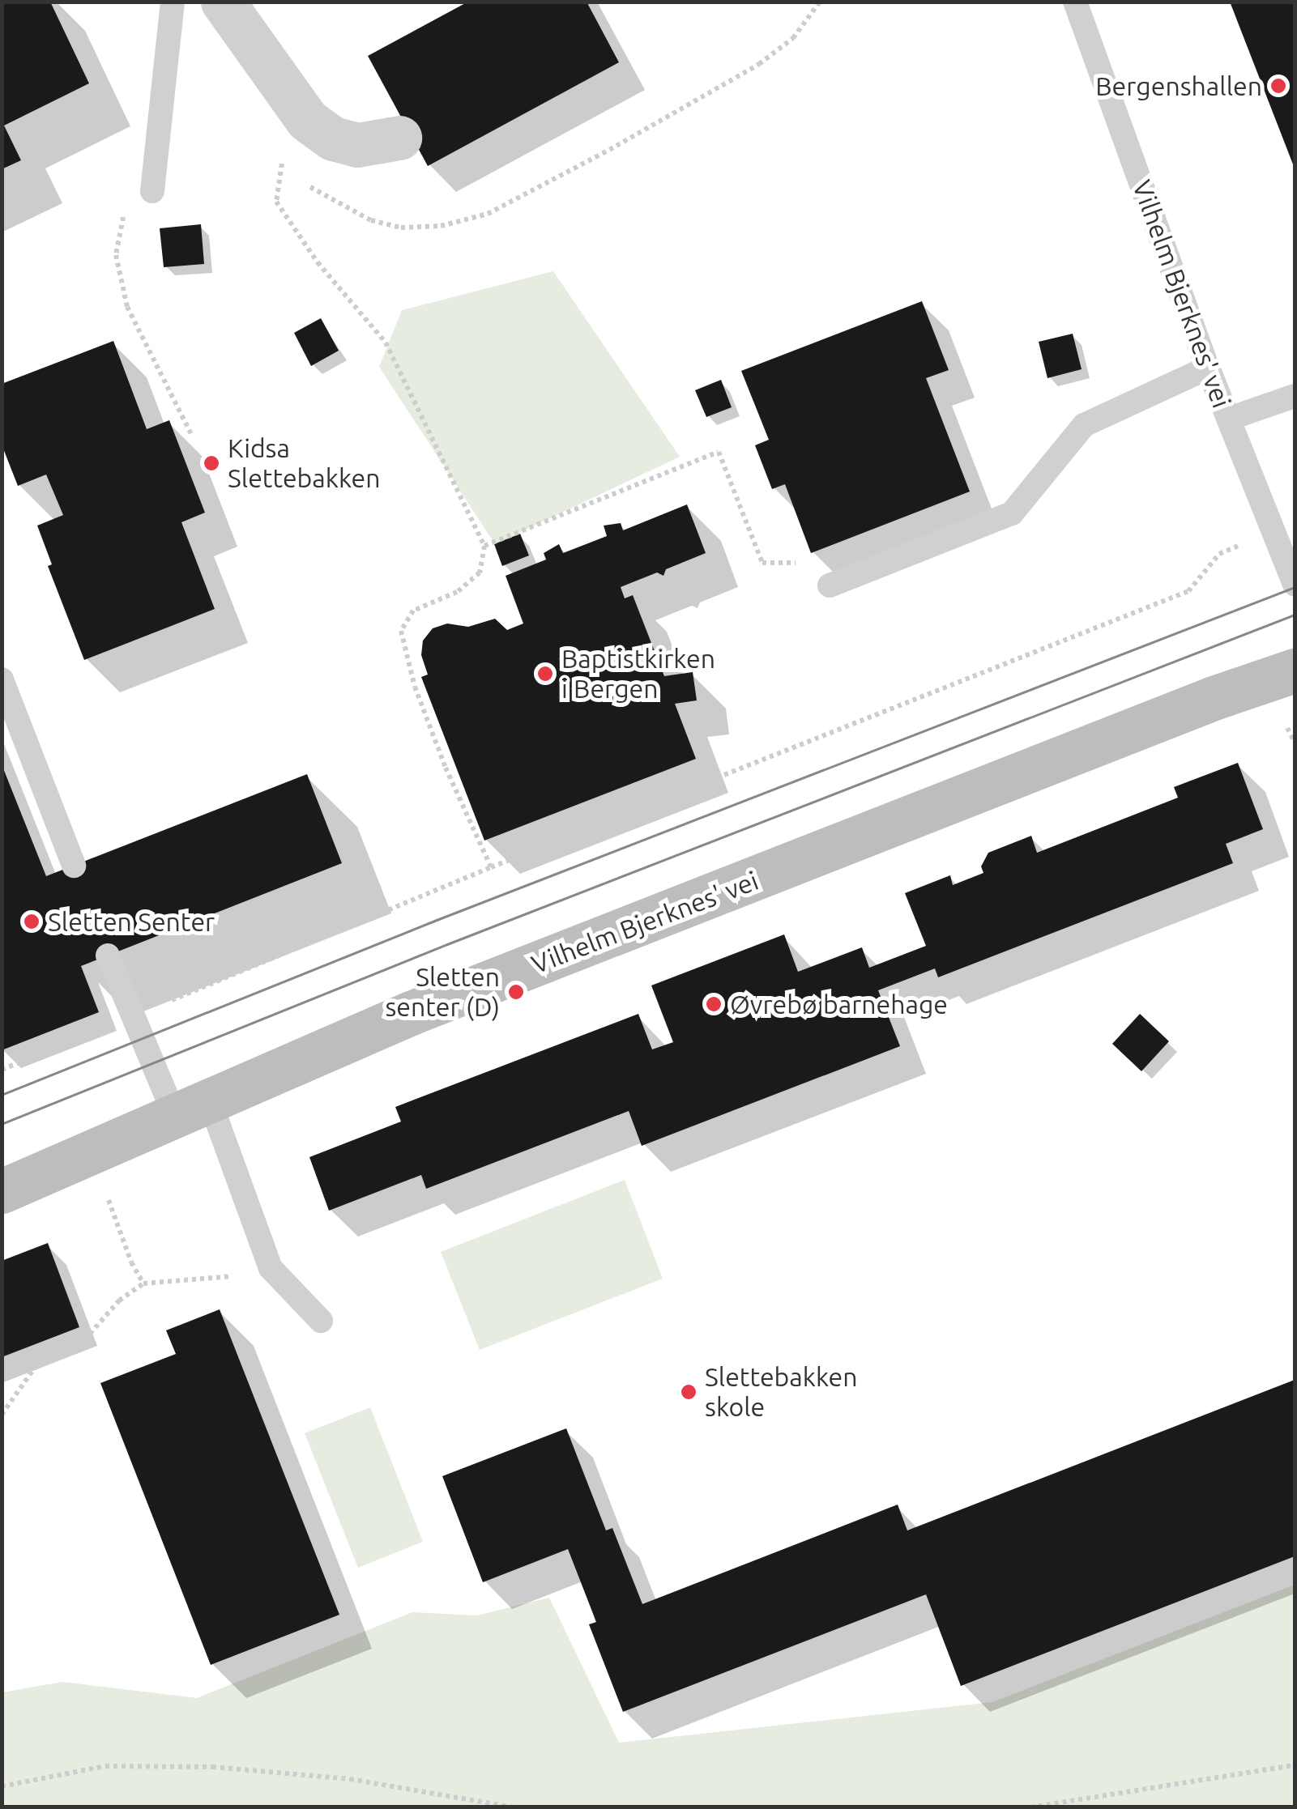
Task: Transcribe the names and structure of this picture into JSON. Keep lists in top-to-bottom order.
{
  "streets": {
    "main road": ["Vilhelm Bjerknes' vei"]
  },
  "places": [
    "Bergenshallen",
    "Kidsa Slettebakken",
    "Baptistkirken i Bergen",
    "Sletten Senter",
    "Sletten senter (D)",
    "Øvrebø barnehage",
    "Slettebakken skole"
  ]
}
